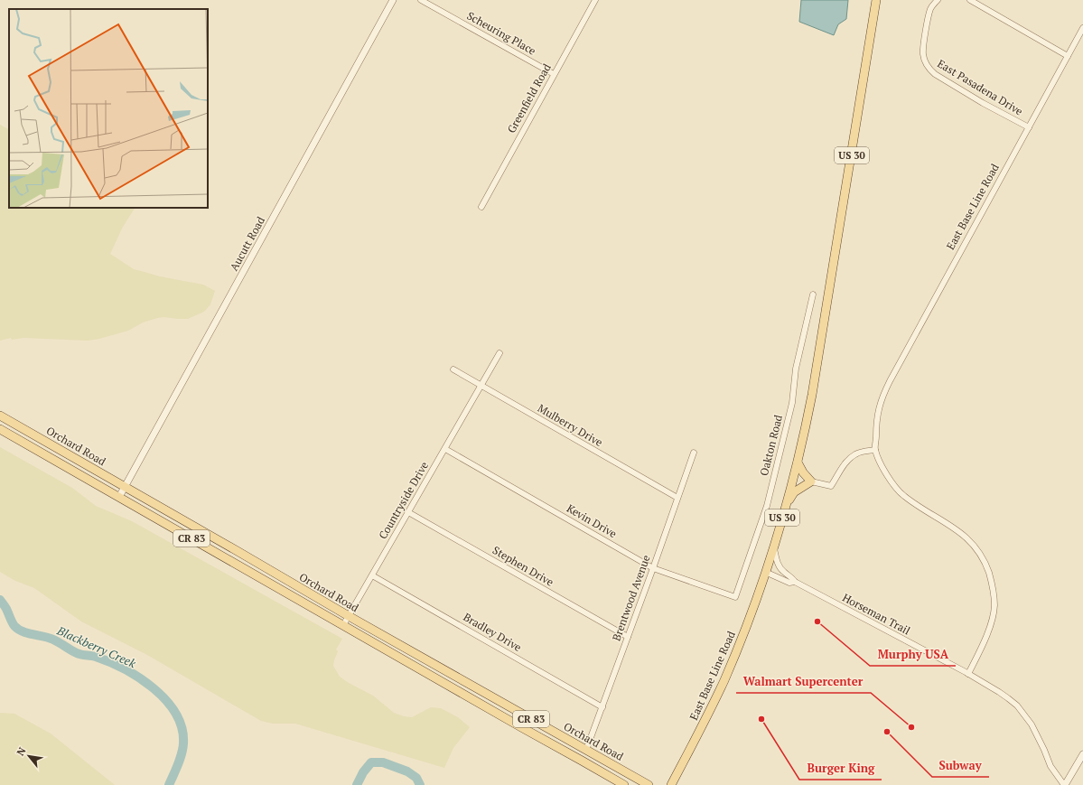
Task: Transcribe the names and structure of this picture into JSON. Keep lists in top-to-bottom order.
{
  "streets": {
    "main road": [
      "US 30",
      "East Base Line Road",
      "Orchard Road",
      "CR 83"
    ],
    "street": [
      "Scheuring Place",
      "East Pasadena Drive",
      "Greenfield Road",
      "Aucutt Road",
      "Mulberry Drive",
      "Oakton Road",
      "Countryside Drive",
      "Kevin Drive",
      "Stephen Drive",
      "Brentwood Avenue",
      "Horseman Trail",
      "Bradley Drive"
    ]
  },
  "crossings": [
    ["Scheuring Place", "Greenfield Road"],
    ["East Pasadena Drive", "East Base Line Road"],
    ["US 30", "East Base Line Road"],
    ["US 30", "Horseman Trail"],
    ["East Base Line Road", "Horseman Trail"],
    ["Aucutt Road", "Orchard Road"],
    ["Mulberry Drive", "Countryside Drive"],
    ["Mulberry Drive", "Brentwood Avenue"],
    ["Oakton Road", "Kevin Drive"],
    ["Orchard Road", "Countryside Drive"],
    ["Orchard Road", "Brentwood Avenue"],
    ["Countryside Drive", "Kevin Drive"],
    ["Countryside Drive", "Stephen Drive"],
    ["Countryside Drive", "Bradley Drive"],
    ["Kevin Drive", "Brentwood Avenue"],
    ["Stephen Drive", "Brentwood Avenue"],
    ["Brentwood Avenue", "Bradley Drive"]
  ],
  "water": ["Blackberry Creek"],
  "places": [
    "Murphy USA",
    "Burger King",
    "Walmart Supercenter",
    "Subway"
  ],
  "north": "top left"
}
